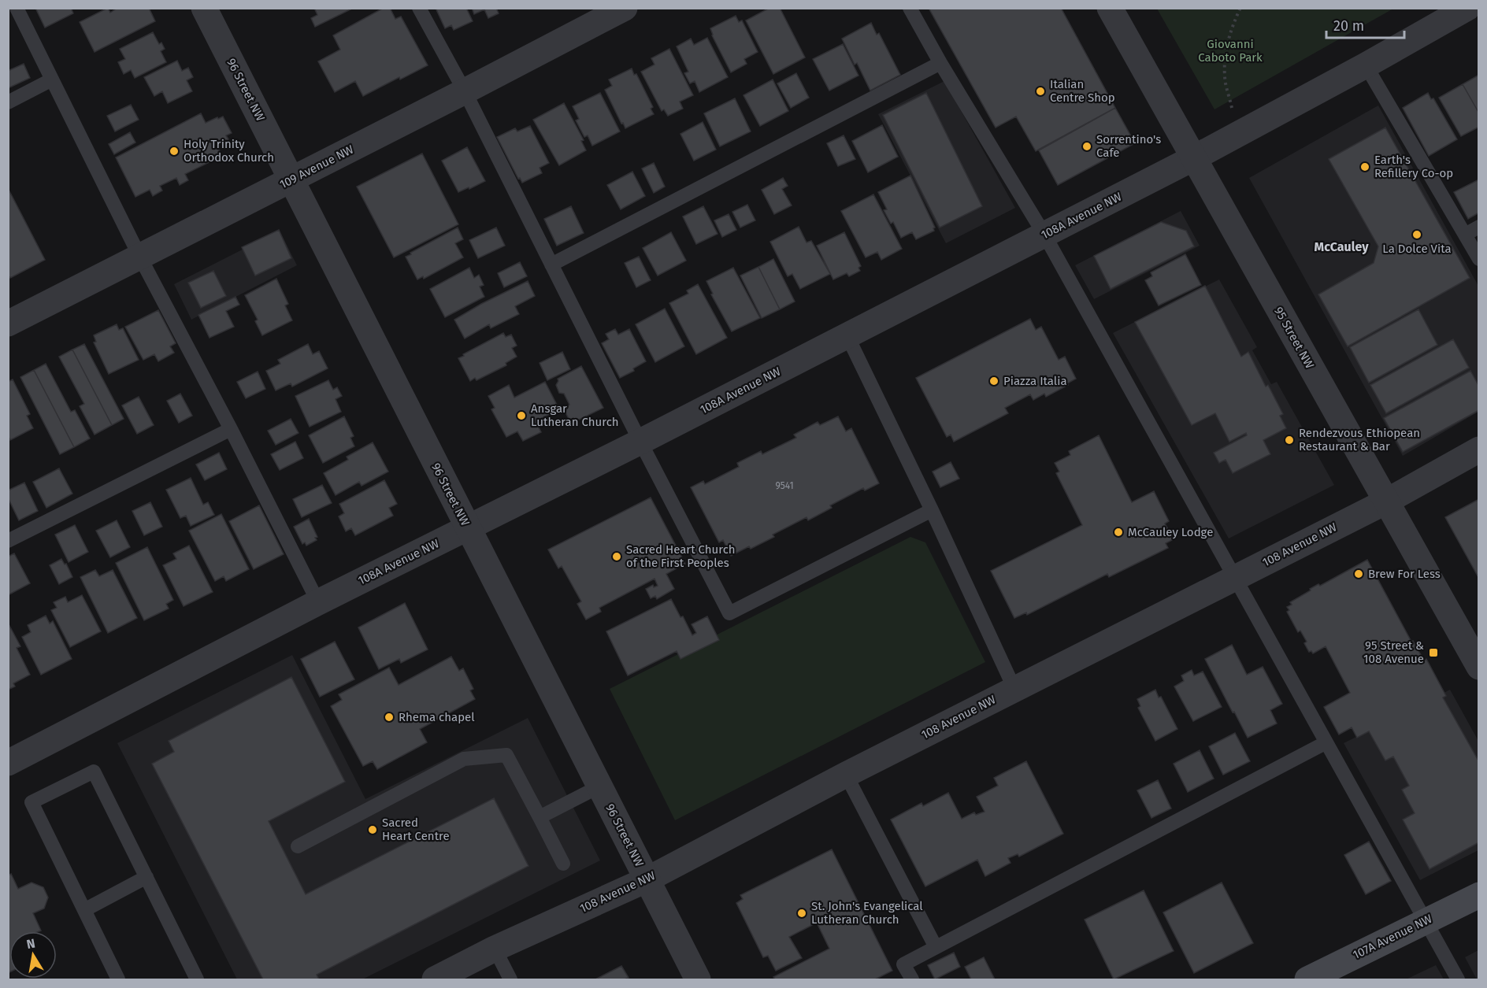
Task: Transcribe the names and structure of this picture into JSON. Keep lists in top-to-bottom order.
{
  "streets": {
    "main road": ["107A Avenue NW"],
    "street": [
      "96 Street NW",
      "109 Avenue NW",
      "108A Avenue NW",
      "95 Street NW",
      "108 Avenue NW"
    ]
  },
  "crossings": [
    ["96 Street NW", "109 Avenue NW"],
    ["96 Street NW", "108A Avenue NW"],
    ["96 Street NW", "108 Avenue NW"],
    ["108A Avenue NW", "95 Street NW"],
    ["95 Street NW", "108 Avenue NW"]
  ],
  "districts": ["McCauley"],
  "parks": ["Giovanni Caboto Park"],
  "places": {
    "other": [
      "Italian Centre Shop",
      "Sorrentino's Cafe",
      "Holy Trinity Orthodox Church",
      "Earth's Refillery Co-op",
      "La Dolce Vita",
      "Piazza Italia",
      "Ansgar Lutheran Church",
      "Rendezvous Ethiopean Restaurant & Bar",
      "McCauley Lodge",
      "Sacred Heart Church of the First Peoples",
      "Brew For Less",
      "Rhema chapel",
      "Sacred Heart Centre",
      "St. John's Evangelical Lutheran Church"
    ],
    "transit": ["95 Street & 108 Avenue"]
  },
  "house_numbers": ["9541"],
  "scale_bar": "20 m",
  "north": "top"
}
